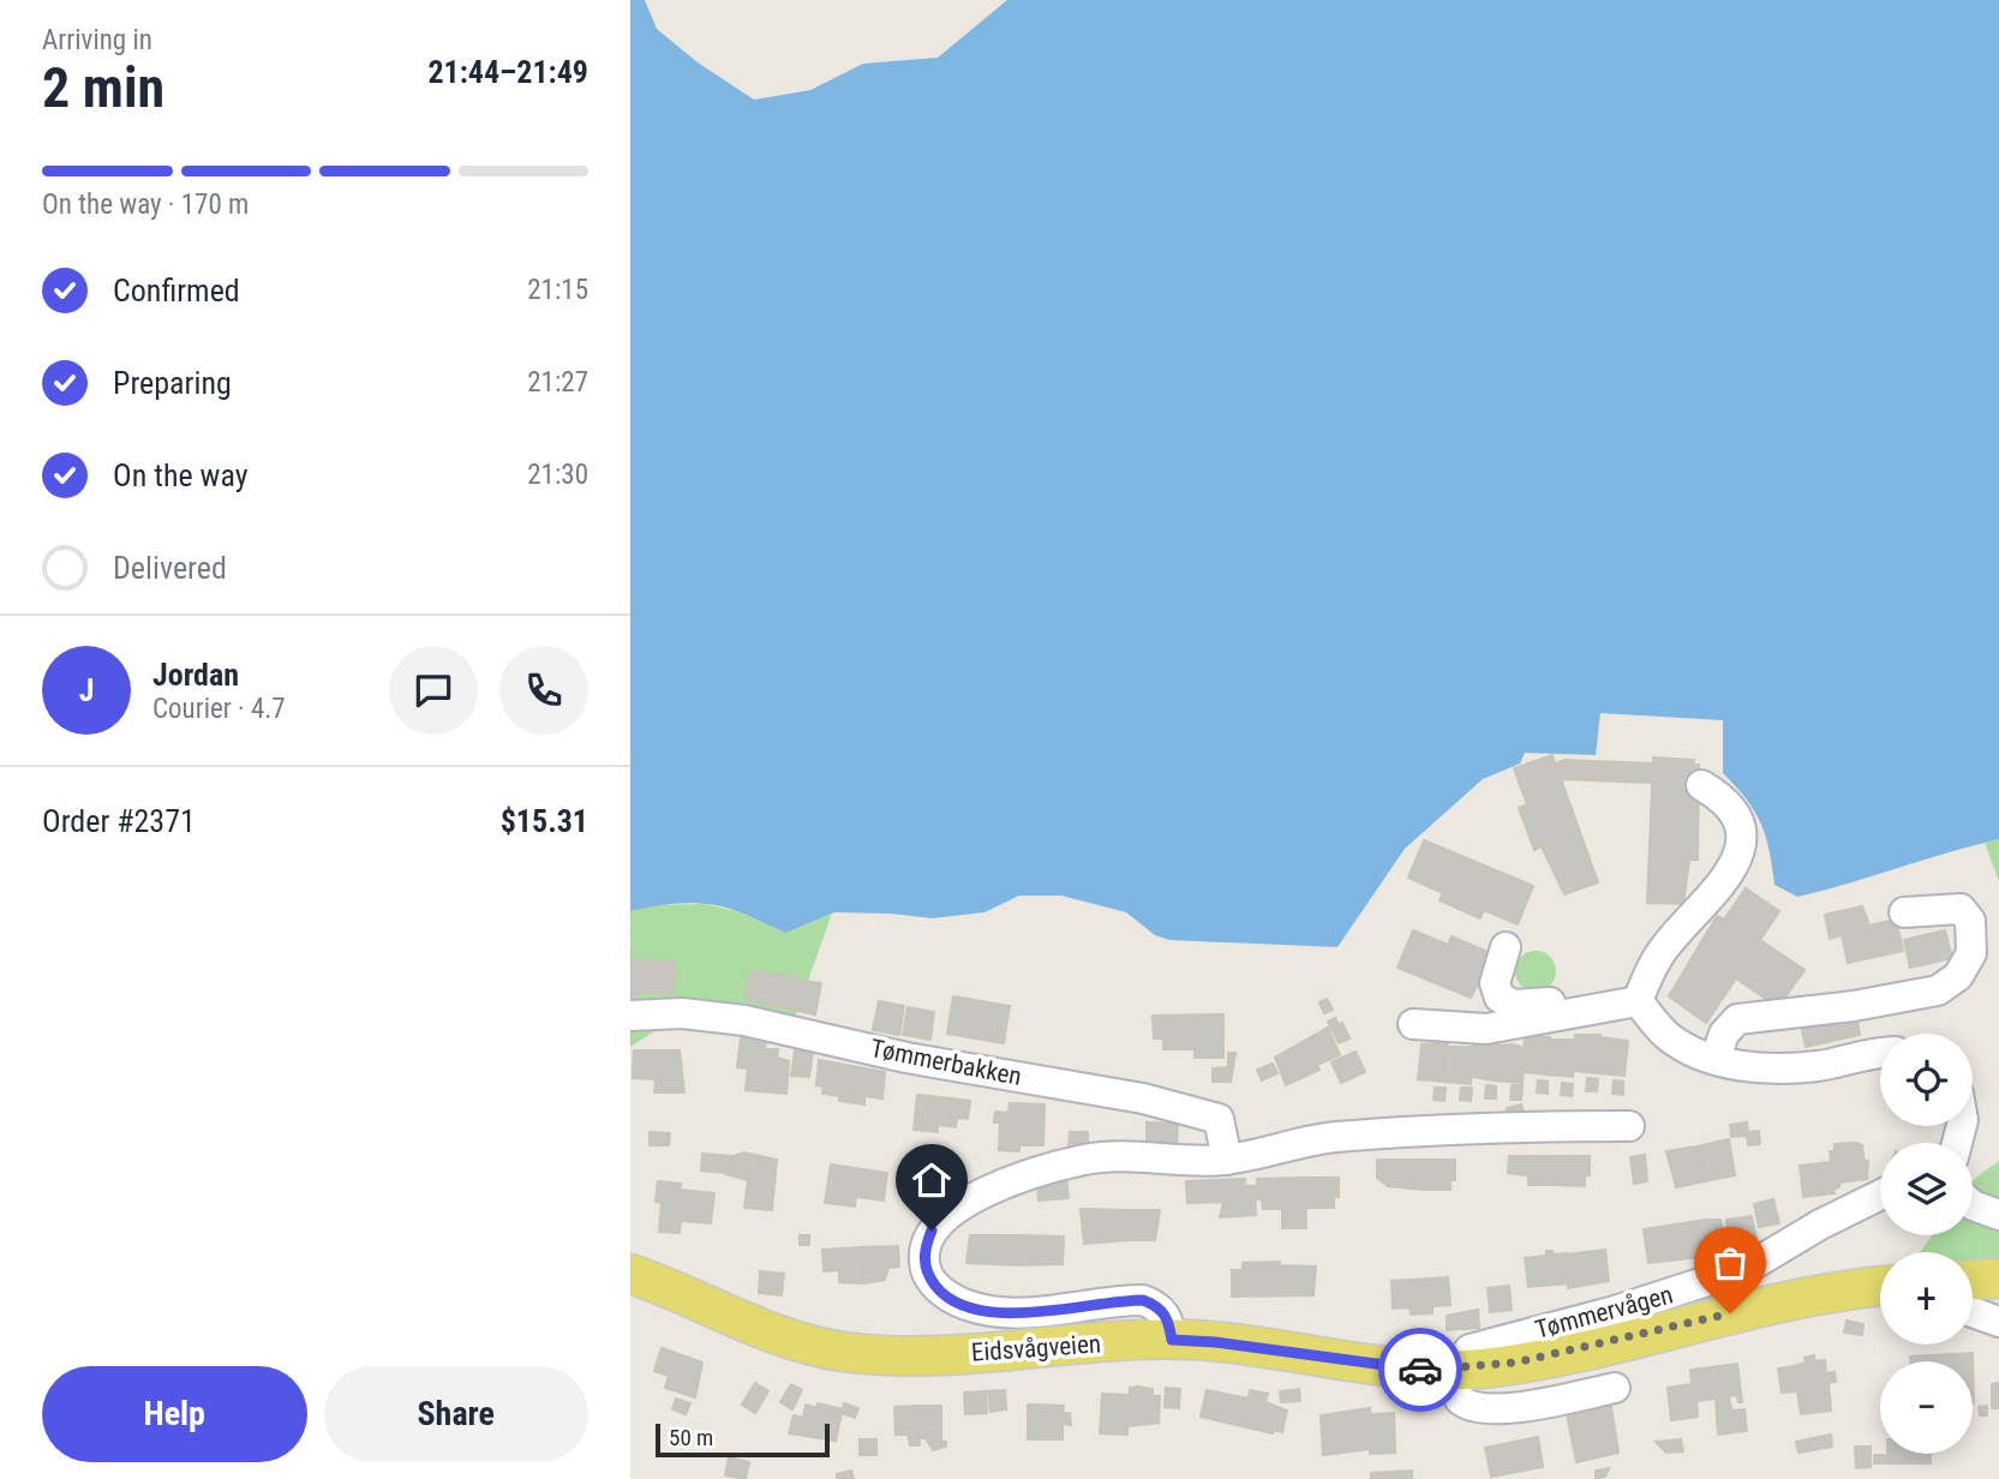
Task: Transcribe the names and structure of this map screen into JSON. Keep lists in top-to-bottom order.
{
  "streets": {
    "main road": ["Eidsvågveien"],
    "street": ["Tømmerbakken", "Tømmervågen"]
  },
  "crossings": [
    ["Tømmervågen", "Eidsvågveien"]
  ],
  "scale_bar": "50 m",
  "page": {
    "heading": ["2 min", "Arriving in", "21:44–21:49"],
    "panel": [
      "Jordan",
      "Courier · 4.7",
      "Order #2371",
      "$15.31"
    ],
    "bar": "On the way · 170 m",
    "list": [
      ["Confirmed", "21:15"],
      ["Preparing", "21:27"],
      ["On the way", "21:30"],
      "Delivered"
    ],
    "round": "J",
    "map_buttons": ["+", "−"],
    "buttons": ["Help", "Share"],
    "scale": "50 m"
  }
}
